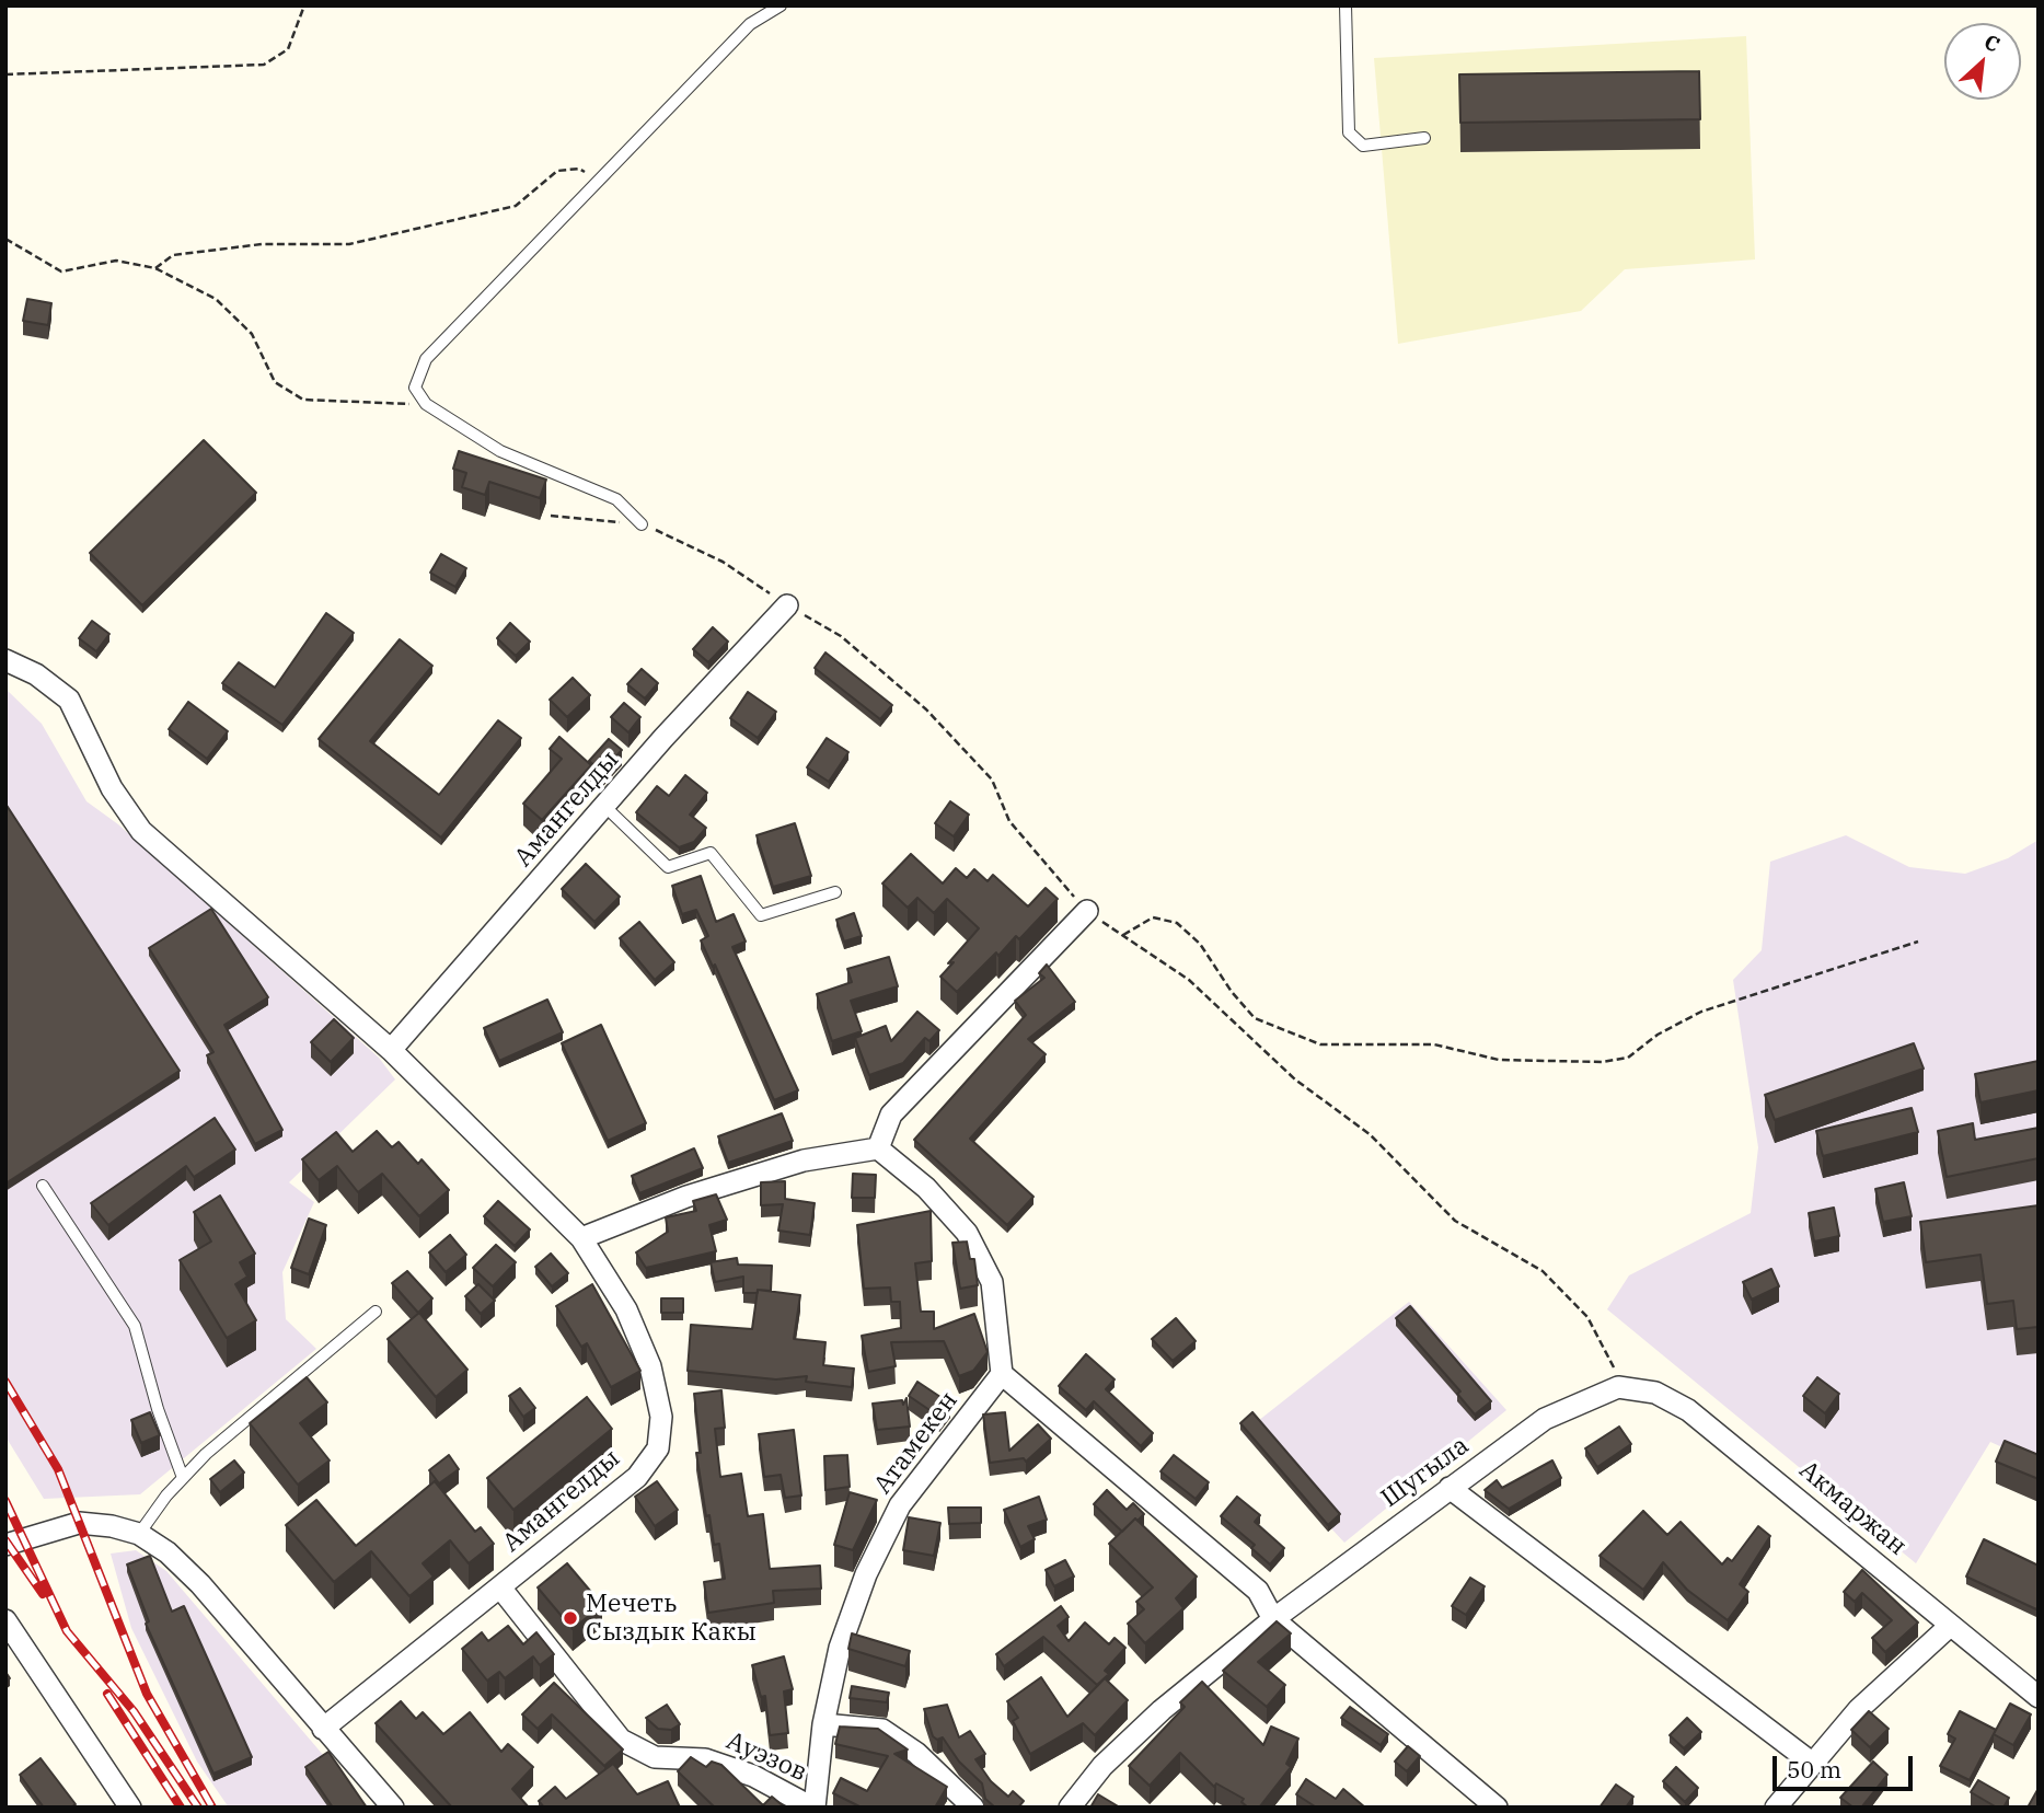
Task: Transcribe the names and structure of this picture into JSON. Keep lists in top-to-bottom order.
{
  "streets": {
    "street": [
      "Амангелды",
      "Атамекен",
      "Шугыла",
      "Акмаржан",
      "Ауэзов"
    ]
  },
  "crossings": [
    ["Амангелды", "Ауэзов"],
    ["Атамекен", "Ауэзов"],
    ["Шугыла", "Акмаржан"]
  ],
  "places": ["Мечеть Сыздык Какы"],
  "scale_bar": "50 m",
  "north": "top right"
}
